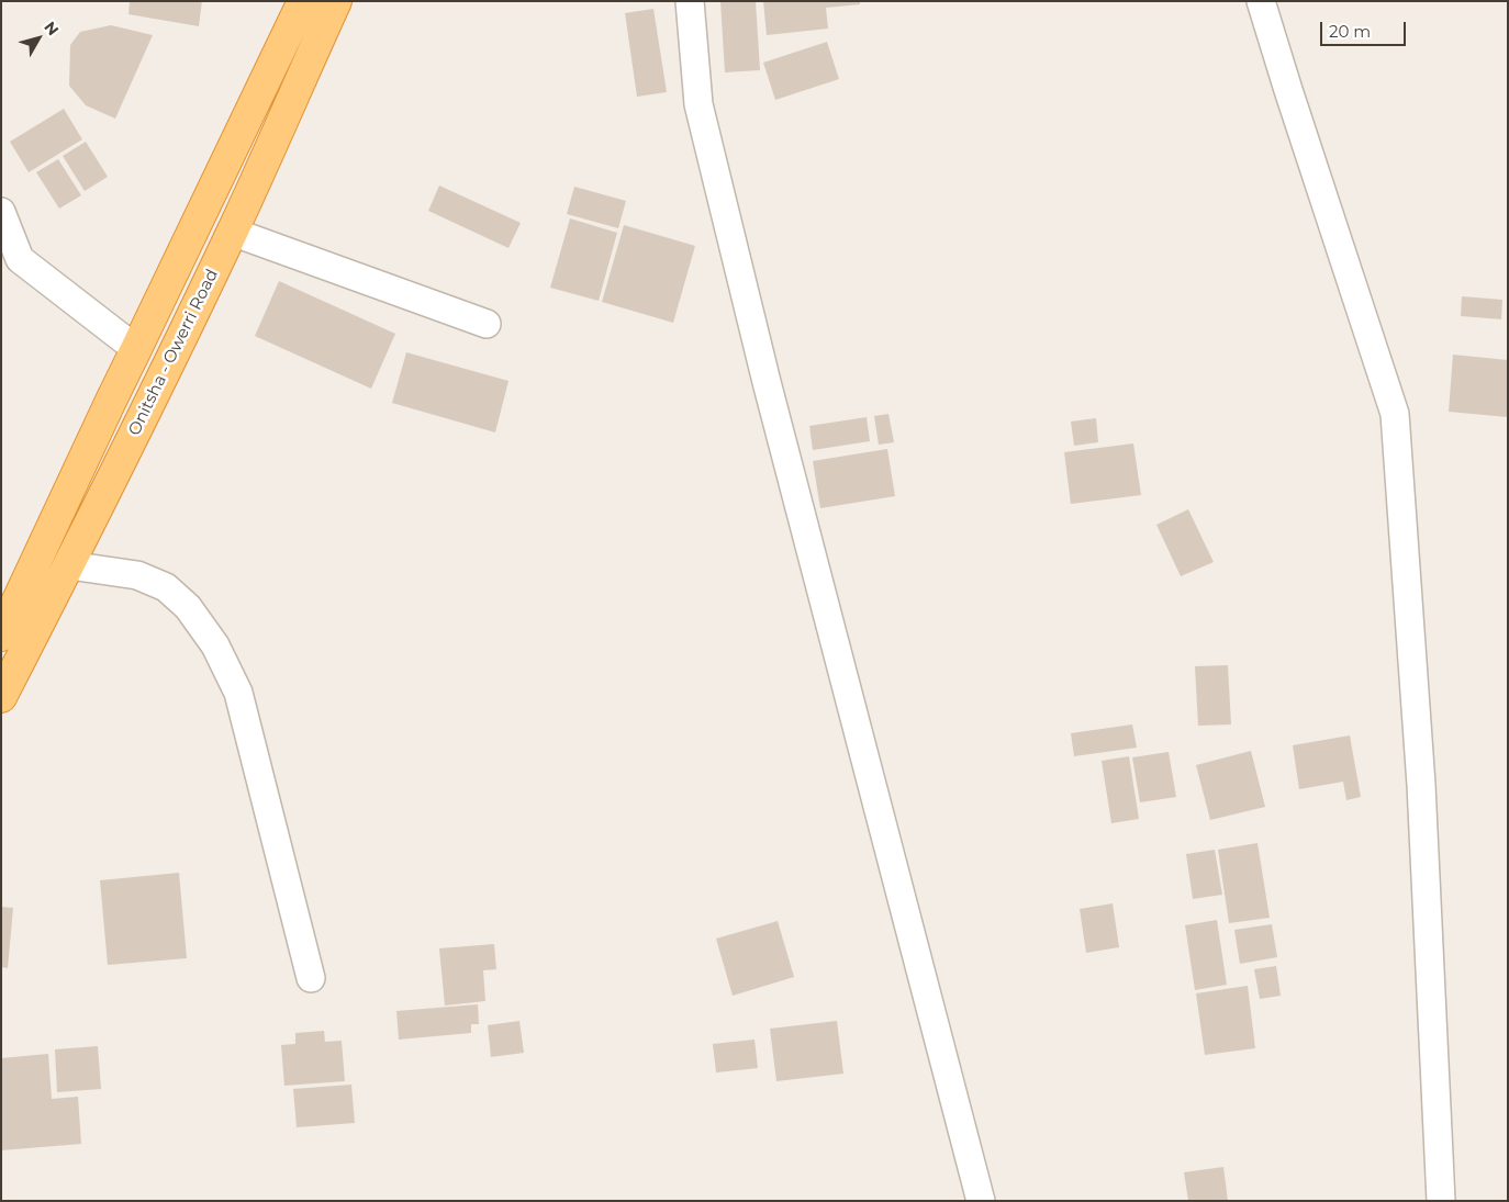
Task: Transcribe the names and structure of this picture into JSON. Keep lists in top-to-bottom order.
{
  "streets": {
    "highway": ["Onitsha - Owerri Road"]
  },
  "scale_bar": "20 m",
  "north": "top right"
}
